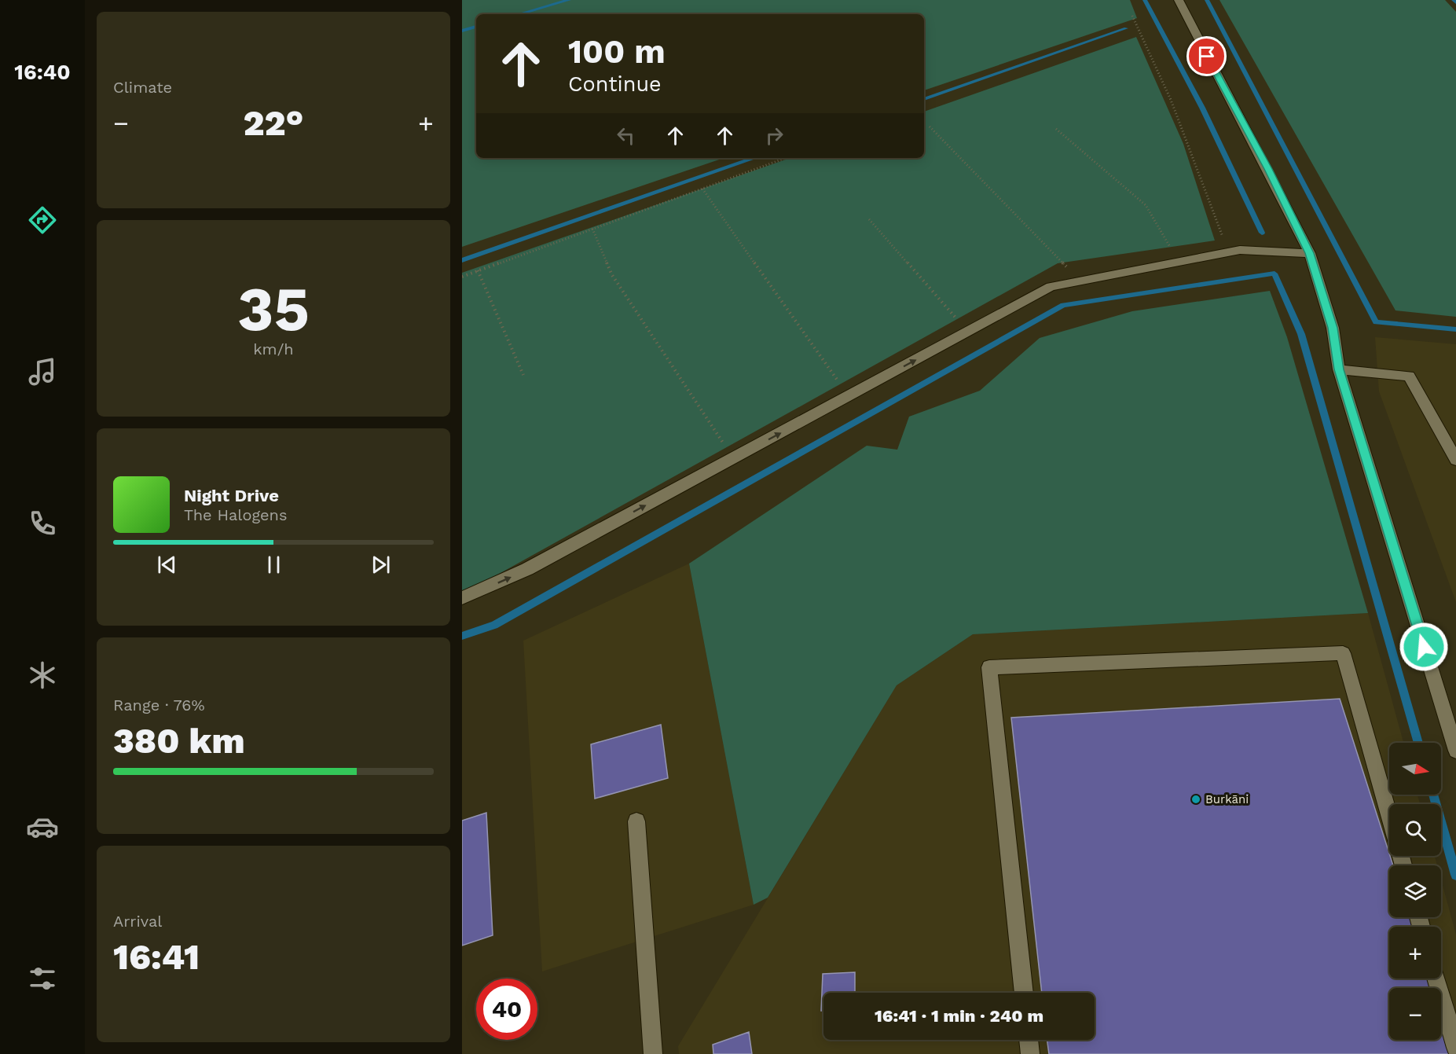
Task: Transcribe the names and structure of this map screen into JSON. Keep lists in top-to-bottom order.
{
  "places": ["Burkāni"],
  "north": "right",
  "page": {
    "tabs": "16:40",
    "tile": [
      "Climate",
      ["35", "km/h"],
      ["Range · 76%", "380 km"],
      ["Arrival", "16:41"]
    ],
    "turn": ["100 m", "Continue"],
    "heat": ["−", "22°", "+"],
    "song": ["Night Drive", "The Halogens"],
    "map_buttons": ["+", "−"],
    "limit": "40",
    "trip": "16:41 · 1 min · 240 m"
  }
}
